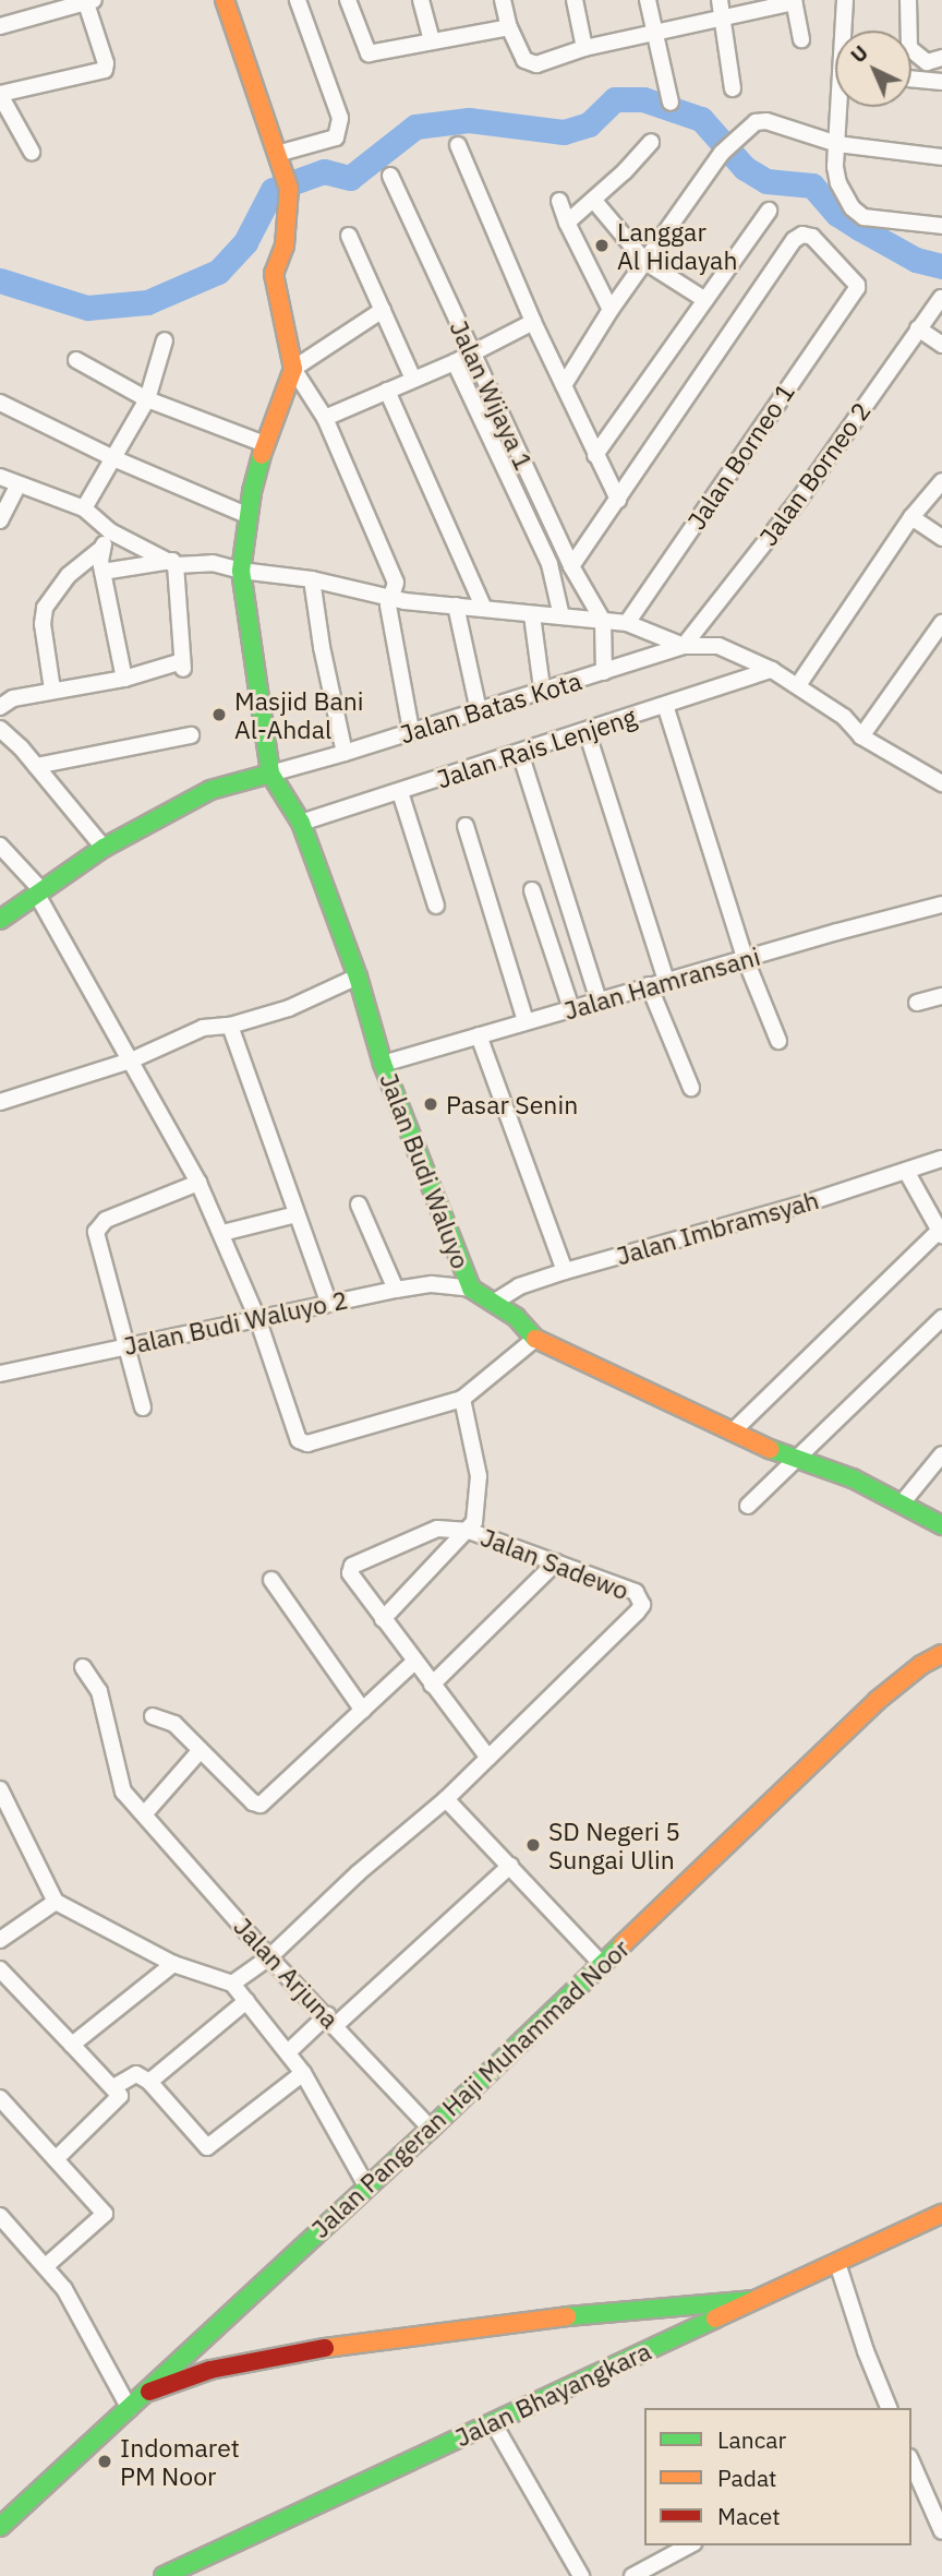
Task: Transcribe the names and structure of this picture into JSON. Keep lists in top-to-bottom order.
{
  "streets": {
    "street": [
      "Jalan Wijaya 1",
      "Jalan Borneo 1",
      "Jalan Borneo 2",
      "Jalan Batas Kota",
      "Jalan Rais Lenjeng",
      "Jalan Hamransani",
      "Jalan Budi Waluyo",
      "Jalan Imbramsyah",
      "Jalan Budi Waluyo 2",
      "Jalan Sadewo",
      "Jalan Arjuna",
      "Jalan Pangeran Haji Muhammad Noor",
      "Jalan Bhayangkara"
    ]
  },
  "crossings": [
    ["Jalan Borneo 2", "Jalan Batas Kota"],
    ["Jalan Batas Kota", "Jalan Rais Lenjeng"],
    ["Jalan Batas Kota", "Jalan Budi Waluyo"],
    ["Jalan Rais Lenjeng", "Jalan Budi Waluyo"],
    ["Jalan Hamransani", "Jalan Budi Waluyo"],
    ["Jalan Budi Waluyo", "Jalan Imbramsyah"],
    ["Jalan Budi Waluyo", "Jalan Budi Waluyo 2"],
    ["Jalan Arjuna", "Jalan Pangeran Haji Muhammad Noor"]
  ],
  "places": [
    "Langgar Al Hidayah",
    "Masjid Bani Al-Ahdal",
    "Pasar Senin",
    "SD Negeri 5 Sungai Ulin",
    "Indomaret PM Noor"
  ],
  "legend": ["Lancar", "Padat", "Macet"],
  "north": "top left"
}
